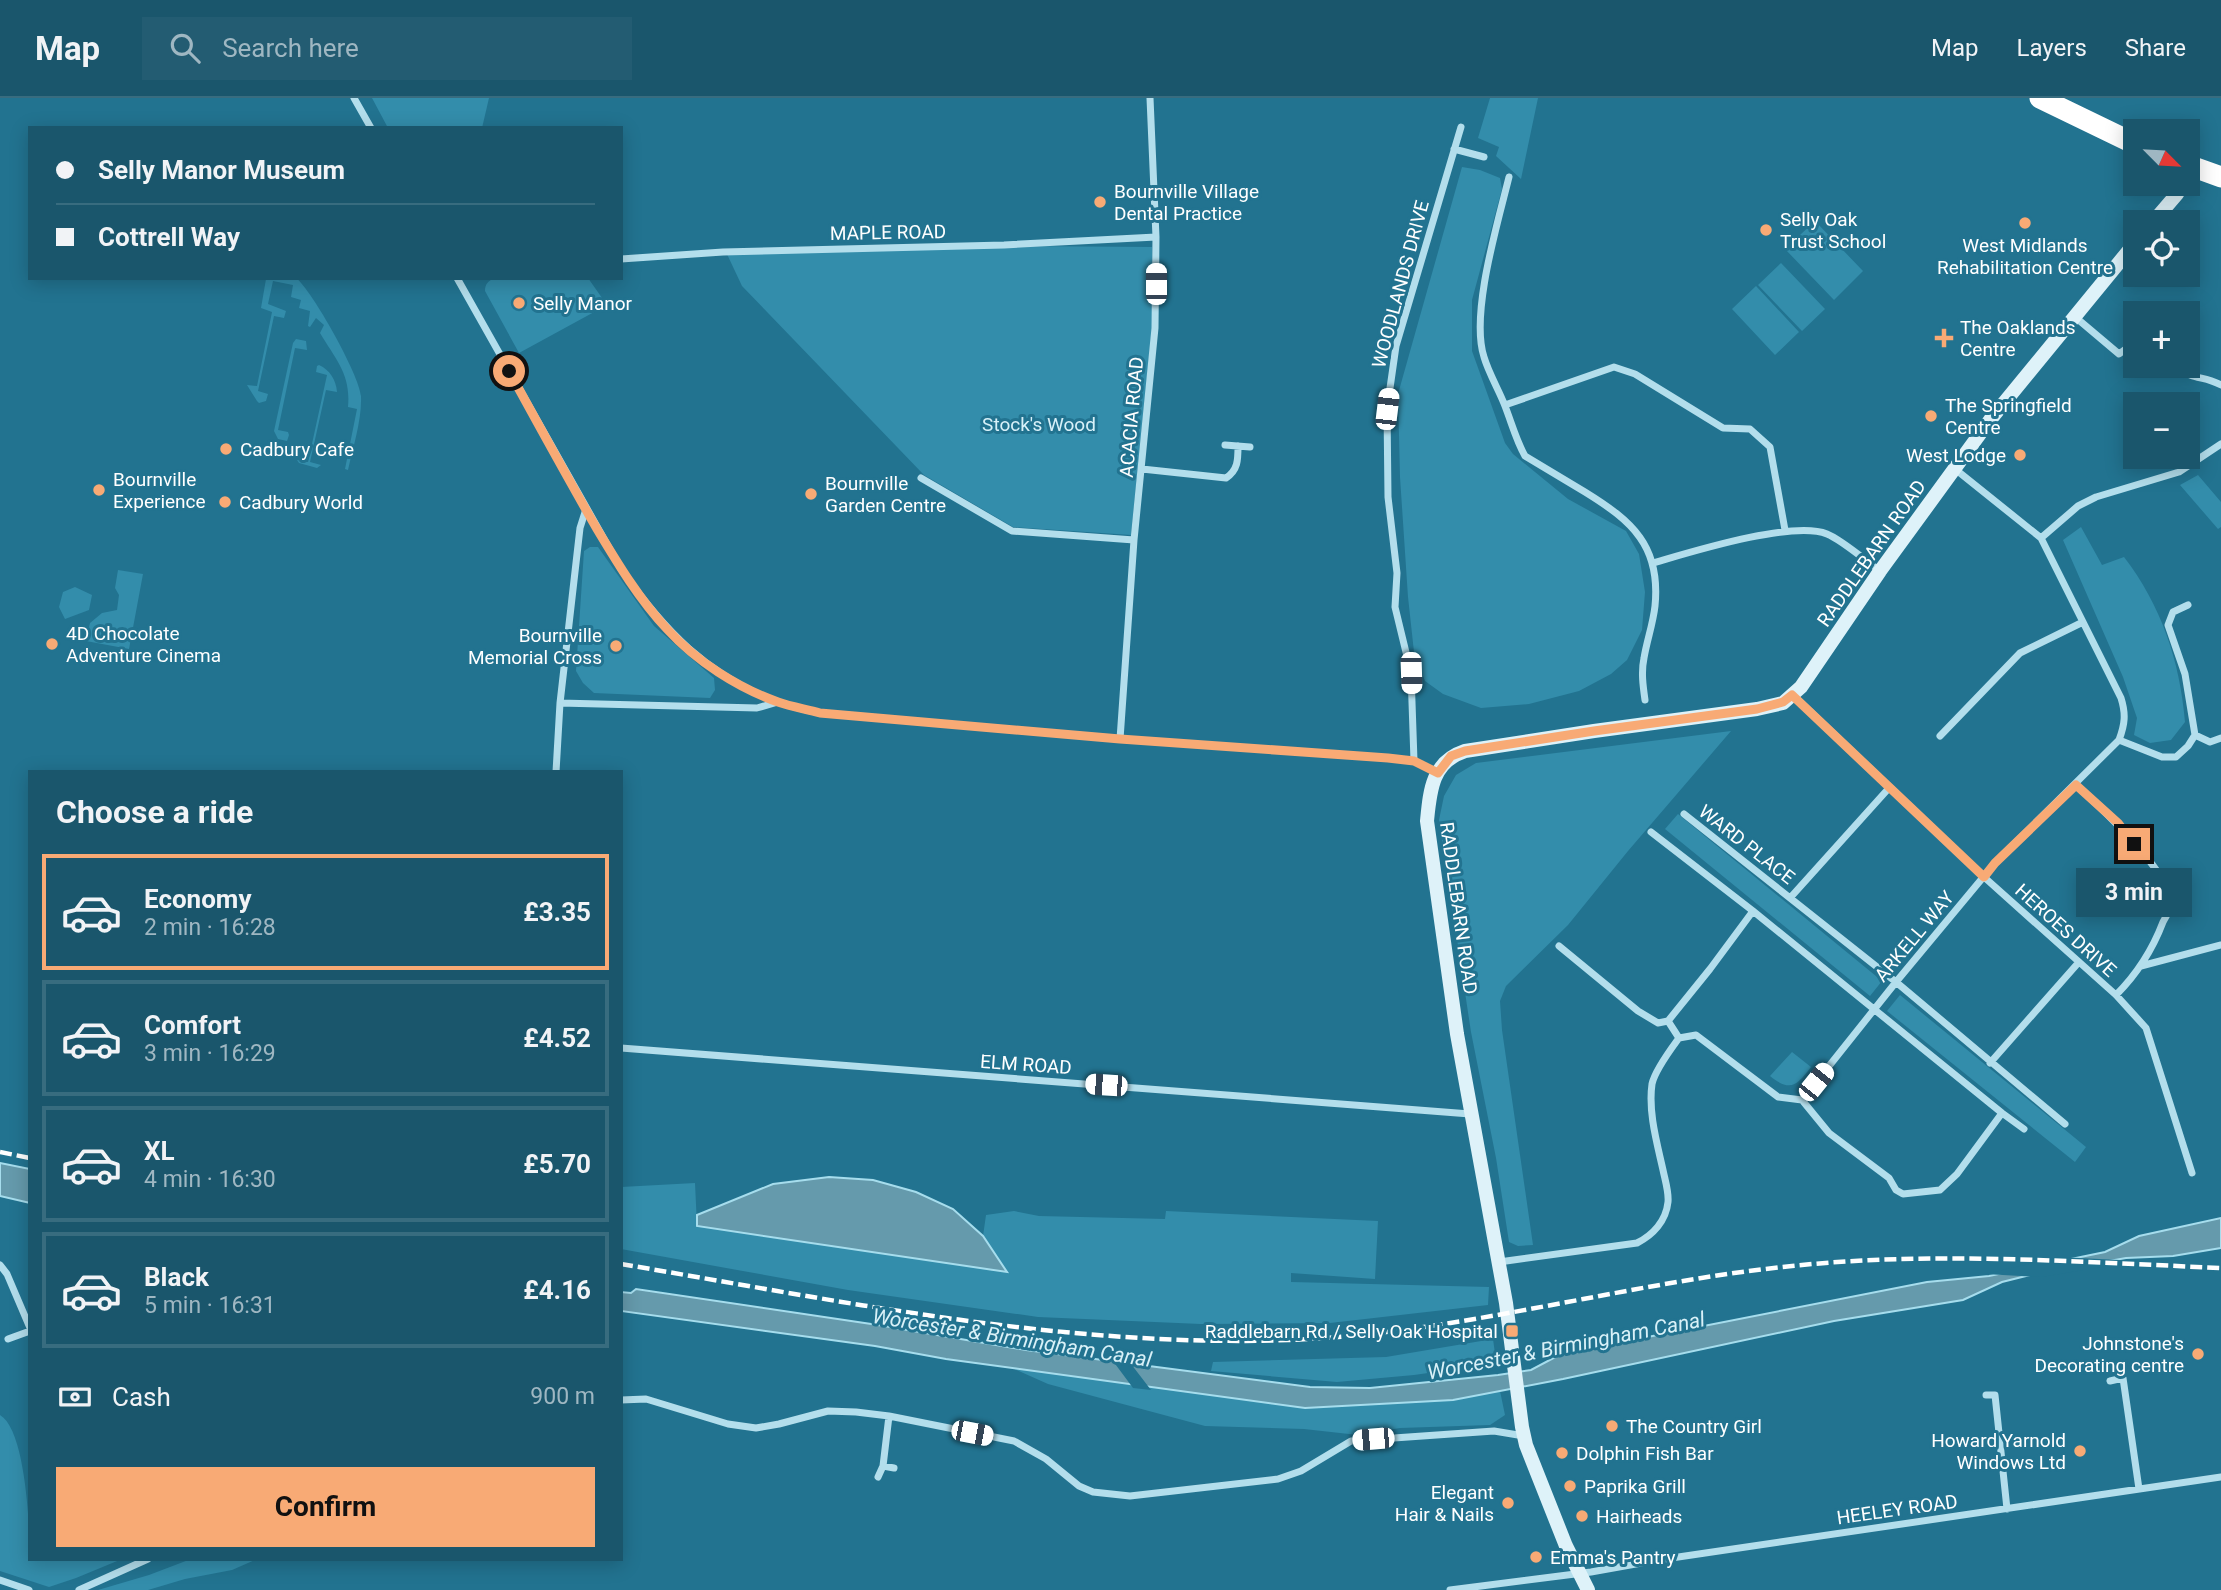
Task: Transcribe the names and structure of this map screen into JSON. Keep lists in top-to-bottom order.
{
  "streets": {
    "street": [
      "MAPLE ROAD",
      "WOODLANDS DRIVE",
      "ACACIA ROAD",
      "RADDLEBARN ROAD",
      "WARD PLACE",
      "HEROES DRIVE",
      "ARKELL WAY",
      "ELM ROAD",
      "HEELEY ROAD"
    ]
  },
  "crossings": [
    ["MAPLE ROAD", "ACACIA ROAD"],
    ["RADDLEBARN ROAD", "HEROES DRIVE"],
    ["RADDLEBARN ROAD", "ELM ROAD"],
    ["RADDLEBARN ROAD", "HEELEY ROAD"],
    ["WARD PLACE", "HEROES DRIVE"],
    ["WARD PLACE", "ARKELL WAY"],
    ["HEROES DRIVE", "ARKELL WAY"]
  ],
  "water": ["Worcester & Birmingham Canal"],
  "parks": ["Stock's Wood"],
  "places": {
    "other": [
      "Bournville Village Dental Practice",
      "West Midlands Rehabilitation Centre",
      "Selly Oak Trust School",
      "Selly Manor",
      "The Springfield Centre",
      "Cadbury Cafe",
      "West Lodge",
      "Bournville Experience",
      "Bournville Garden Centre",
      "Cadbury World",
      "4D Chocolate Adventure Cinema",
      "Bournville Memorial Cross",
      "Johnstone's Decorating centre",
      "The Country Girl",
      "Howard Yarnold Windows Ltd",
      "Dolphin Fish Bar",
      "Paprika Grill",
      "Elegant Hair & Nails",
      "Hairheads",
      "Emma's Pantry"
    ],
    "health": ["The Oaklands Centre"],
    "transit": ["Raddlebarn Rd / Selly Oak Hospital"]
  },
  "north": "bottom right",
  "page": {
    "header": "Map",
    "search": "Search here",
    "nav": ["Map", "Layers", "Share"],
    "map_buttons": ["+", "−"],
    "banner": ["Selly Manor Museum", "Cottrell Way"],
    "heading": "Choose a ride",
    "list": [
      {
        "name": "Economy",
        "note": "2 min · 16:28",
        "value": "£3.35"
      },
      {
        "name": "Comfort",
        "note": "3 min · 16:29",
        "value": "£4.52"
      },
      {
        "name": "XL",
        "note": "4 min · 16:30",
        "value": "£5.70"
      },
      {
        "name": "Black",
        "note": "5 min · 16:31",
        "value": "£4.16"
      }
    ],
    "bubble": "3 min",
    "pay": ["Cash", "900 m"],
    "buttons": "Confirm"
  }
}
